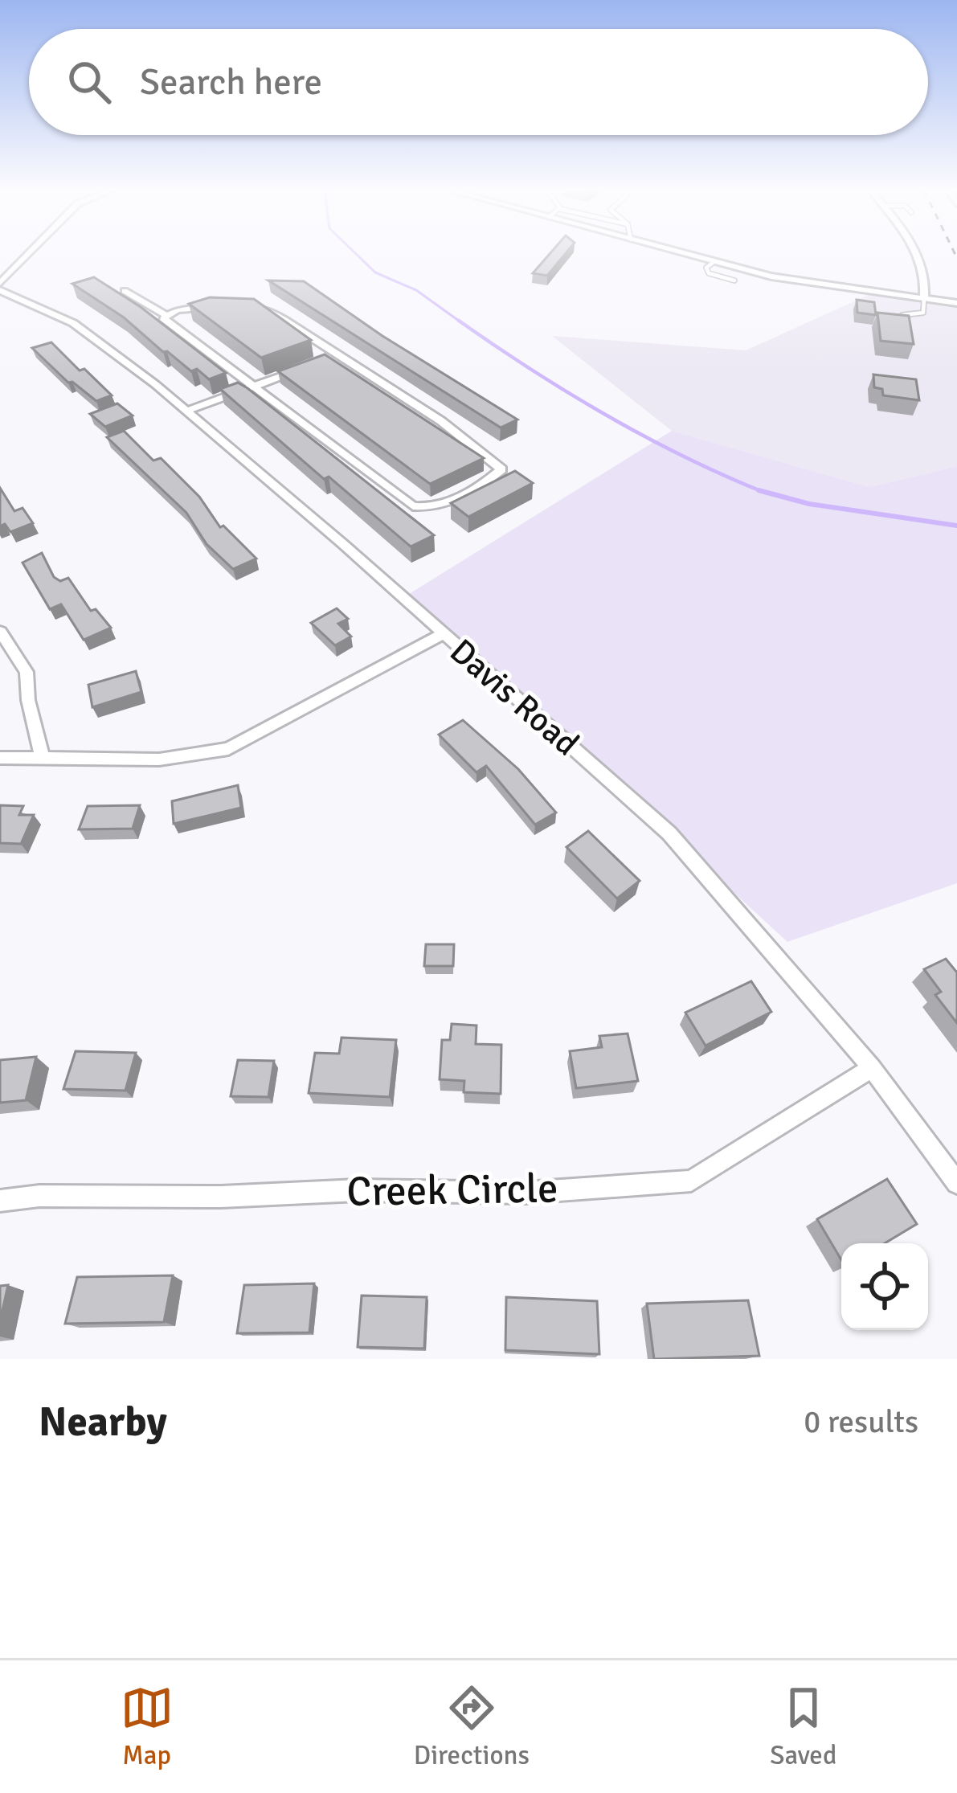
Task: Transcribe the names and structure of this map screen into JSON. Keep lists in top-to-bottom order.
{
  "streets": {
    "street": ["Davis Road", "Creek Circle"]
  },
  "crossings": [
    ["Davis Road", "Creek Circle"]
  ],
  "page": {
    "search": "Search here",
    "heading": ["Nearby", "0 results"],
    "nav": ["Map", "Directions", "Saved"]
  }
}
